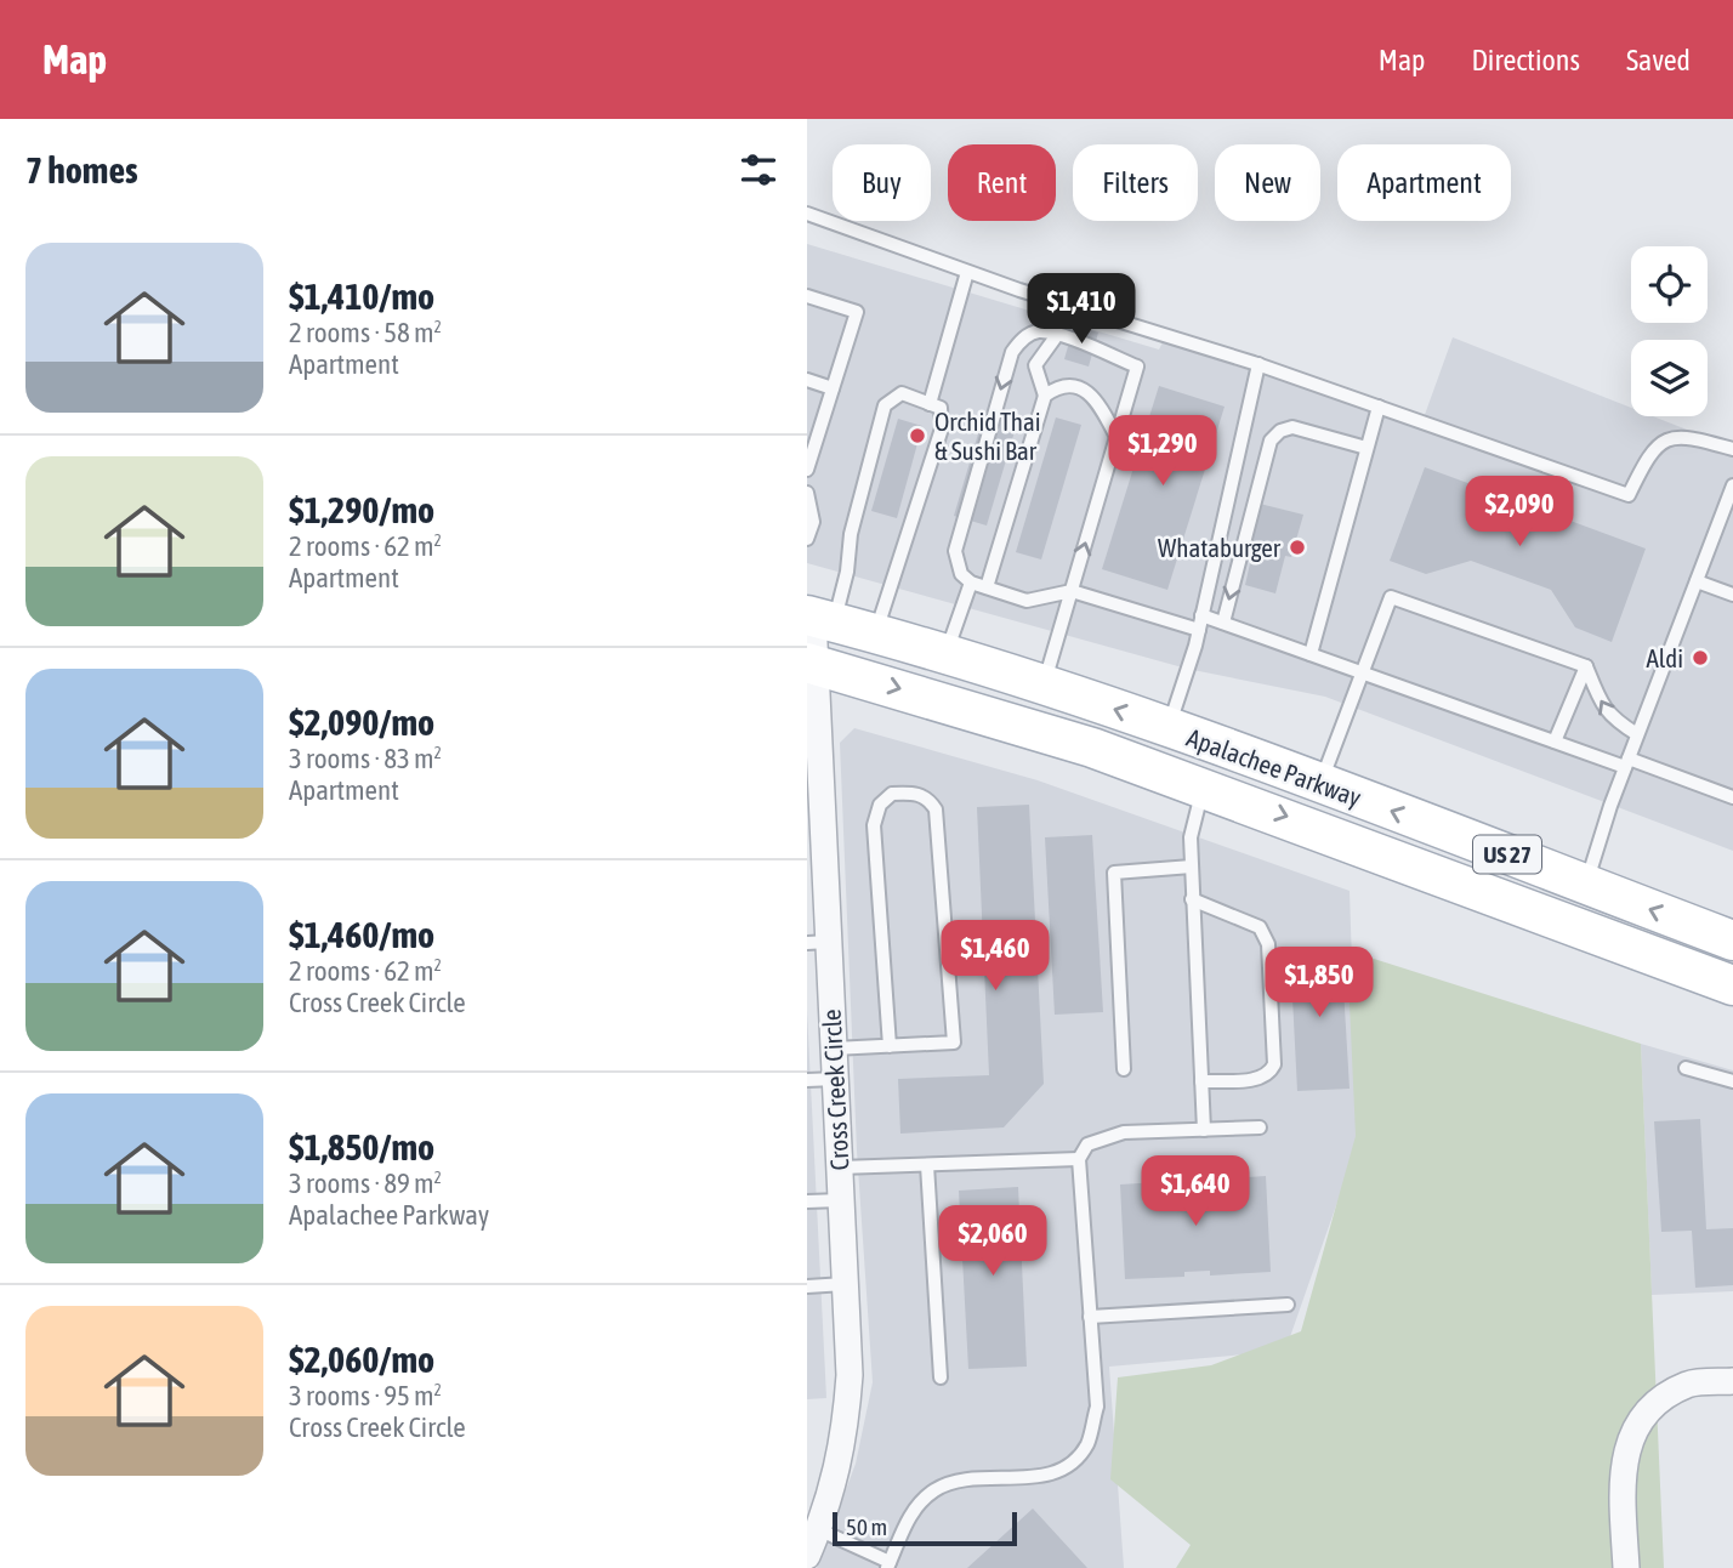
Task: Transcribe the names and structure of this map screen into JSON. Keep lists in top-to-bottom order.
{
  "streets": {
    "main road": ["Apalachee Parkway", "US 27"],
    "street": ["Cross Creek Circle"]
  },
  "crossings": [
    ["Apalachee Parkway", "Cross Creek Circle"]
  ],
  "places": ["Orchid Thai & Sushi Bar", "Whataburger", "Aldi"],
  "scale_bar": "50 m",
  "page": {
    "header": "Map",
    "nav": ["Map", "Directions", "Saved"],
    "heading": "7 homes",
    "chip": [
      "Buy",
      "Rent",
      "Filters",
      "New",
      "Apartment"
    ],
    "list": [
      {
        "name": "$1,410/mo",
        "note": "2 rooms · 58 m² · Apartment"
      },
      {
        "name": "$1,290/mo",
        "note": "2 rooms · 62 m² · Apartment"
      },
      {
        "name": "$2,090/mo",
        "note": "3 rooms · 83 m² · Apartment"
      },
      {
        "name": "$1,460/mo",
        "note": "2 rooms · 62 m² · Cross Creek Circle"
      },
      {
        "name": "$1,850/mo",
        "note": "3 rooms · 89 m² · Apalachee Parkway"
      },
      {
        "name": "$2,060/mo",
        "note": "3 rooms · 95 m² · Cross Creek Circle"
      }
    ],
    "price": [
      "$1,410",
      "$1,290",
      "$2,090",
      "$1,460",
      "$1,850",
      "$1,640",
      "$2,060"
    ],
    "scale": "50 m"
  }
}
